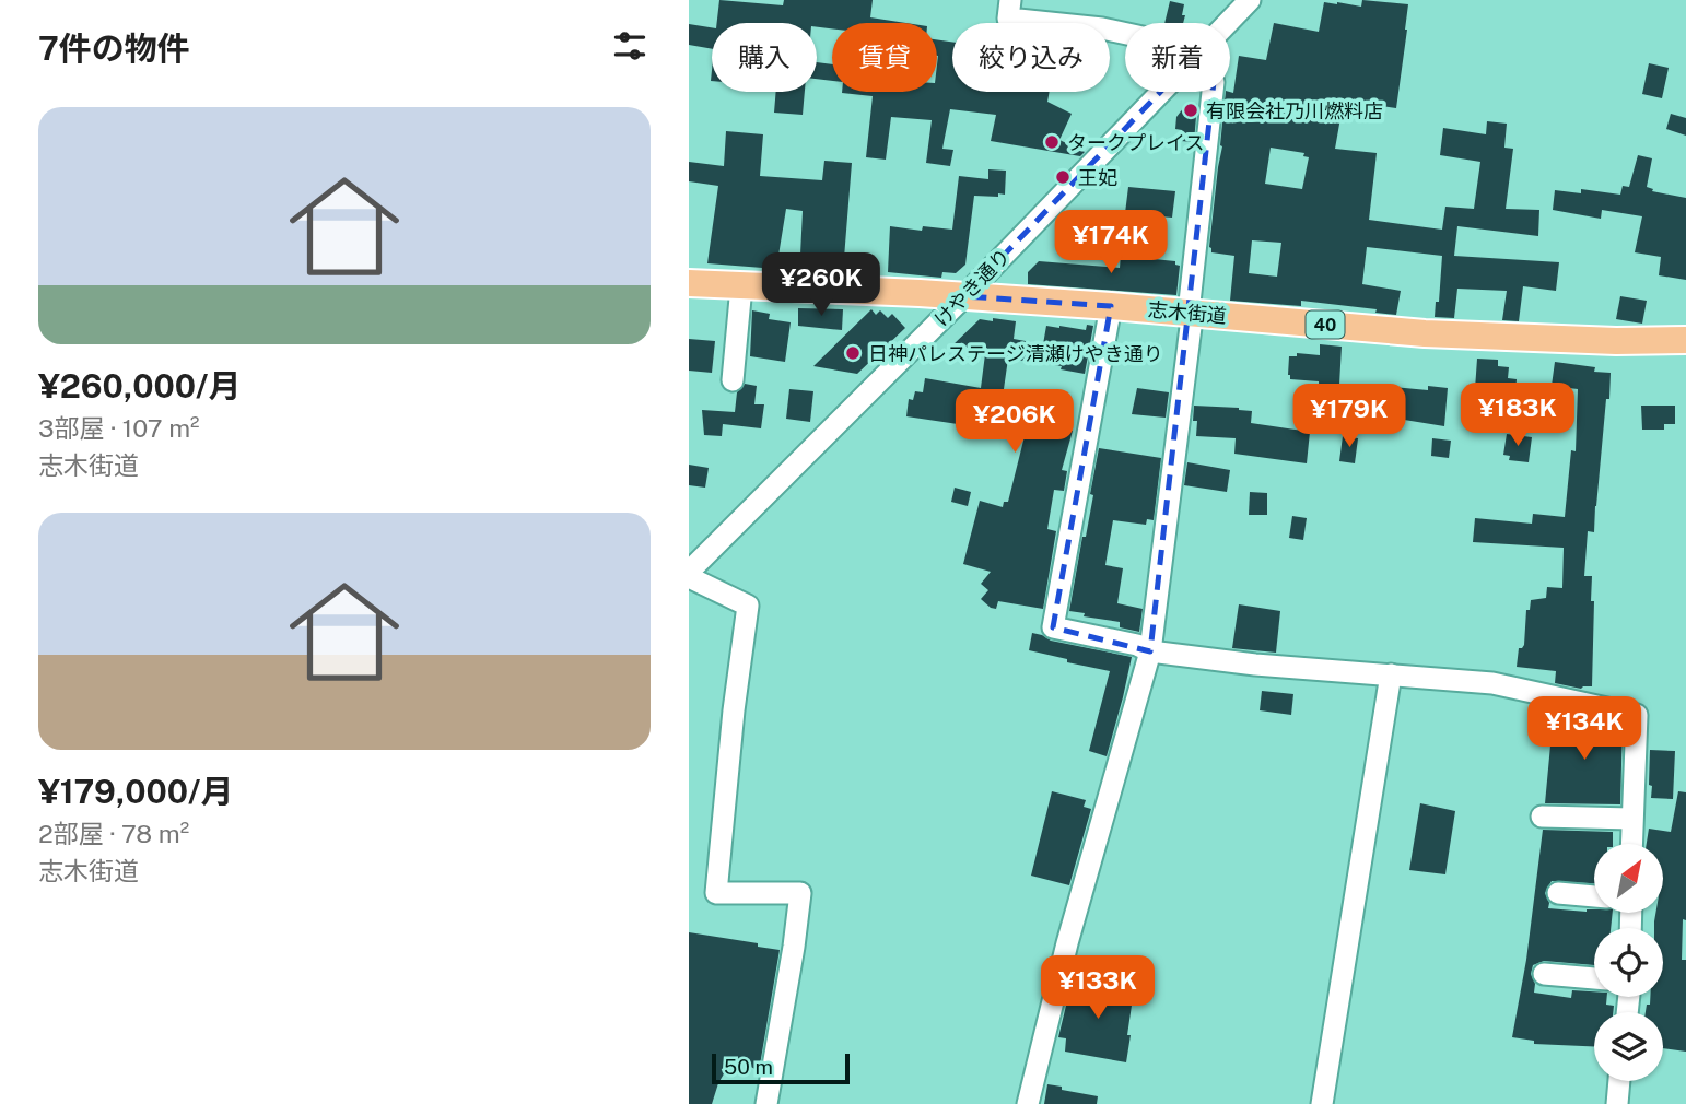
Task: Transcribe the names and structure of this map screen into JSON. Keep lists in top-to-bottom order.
{
  "streets": {
    "main road": ["志木街道", "40"],
    "street": ["けやき通り"]
  },
  "crossings": [
    ["けやき通り", "志木街道"]
  ],
  "places": [
    "有限会社乃川燃料店",
    "タークプレイス",
    "王妃",
    "日神パレステージ清瀬けやき通り"
  ],
  "scale_bar": "50 m",
  "north": "top right",
  "page": {
    "heading": "7件の物件",
    "chip": [
      "購入",
      "賃貸",
      "絞り込み",
      "新着"
    ],
    "list": [
      {
        "name": "¥260,000/月",
        "note": "3部屋 · 107 m² · 志木街道"
      },
      {
        "name": "¥179,000/月",
        "note": "2部屋 · 78 m² · 志木街道"
      }
    ],
    "price": [
      "¥174K",
      "¥260K",
      "¥183K",
      "¥179K",
      "¥206K",
      "¥134K",
      "¥133K"
    ],
    "scale": "50 m"
  }
}
